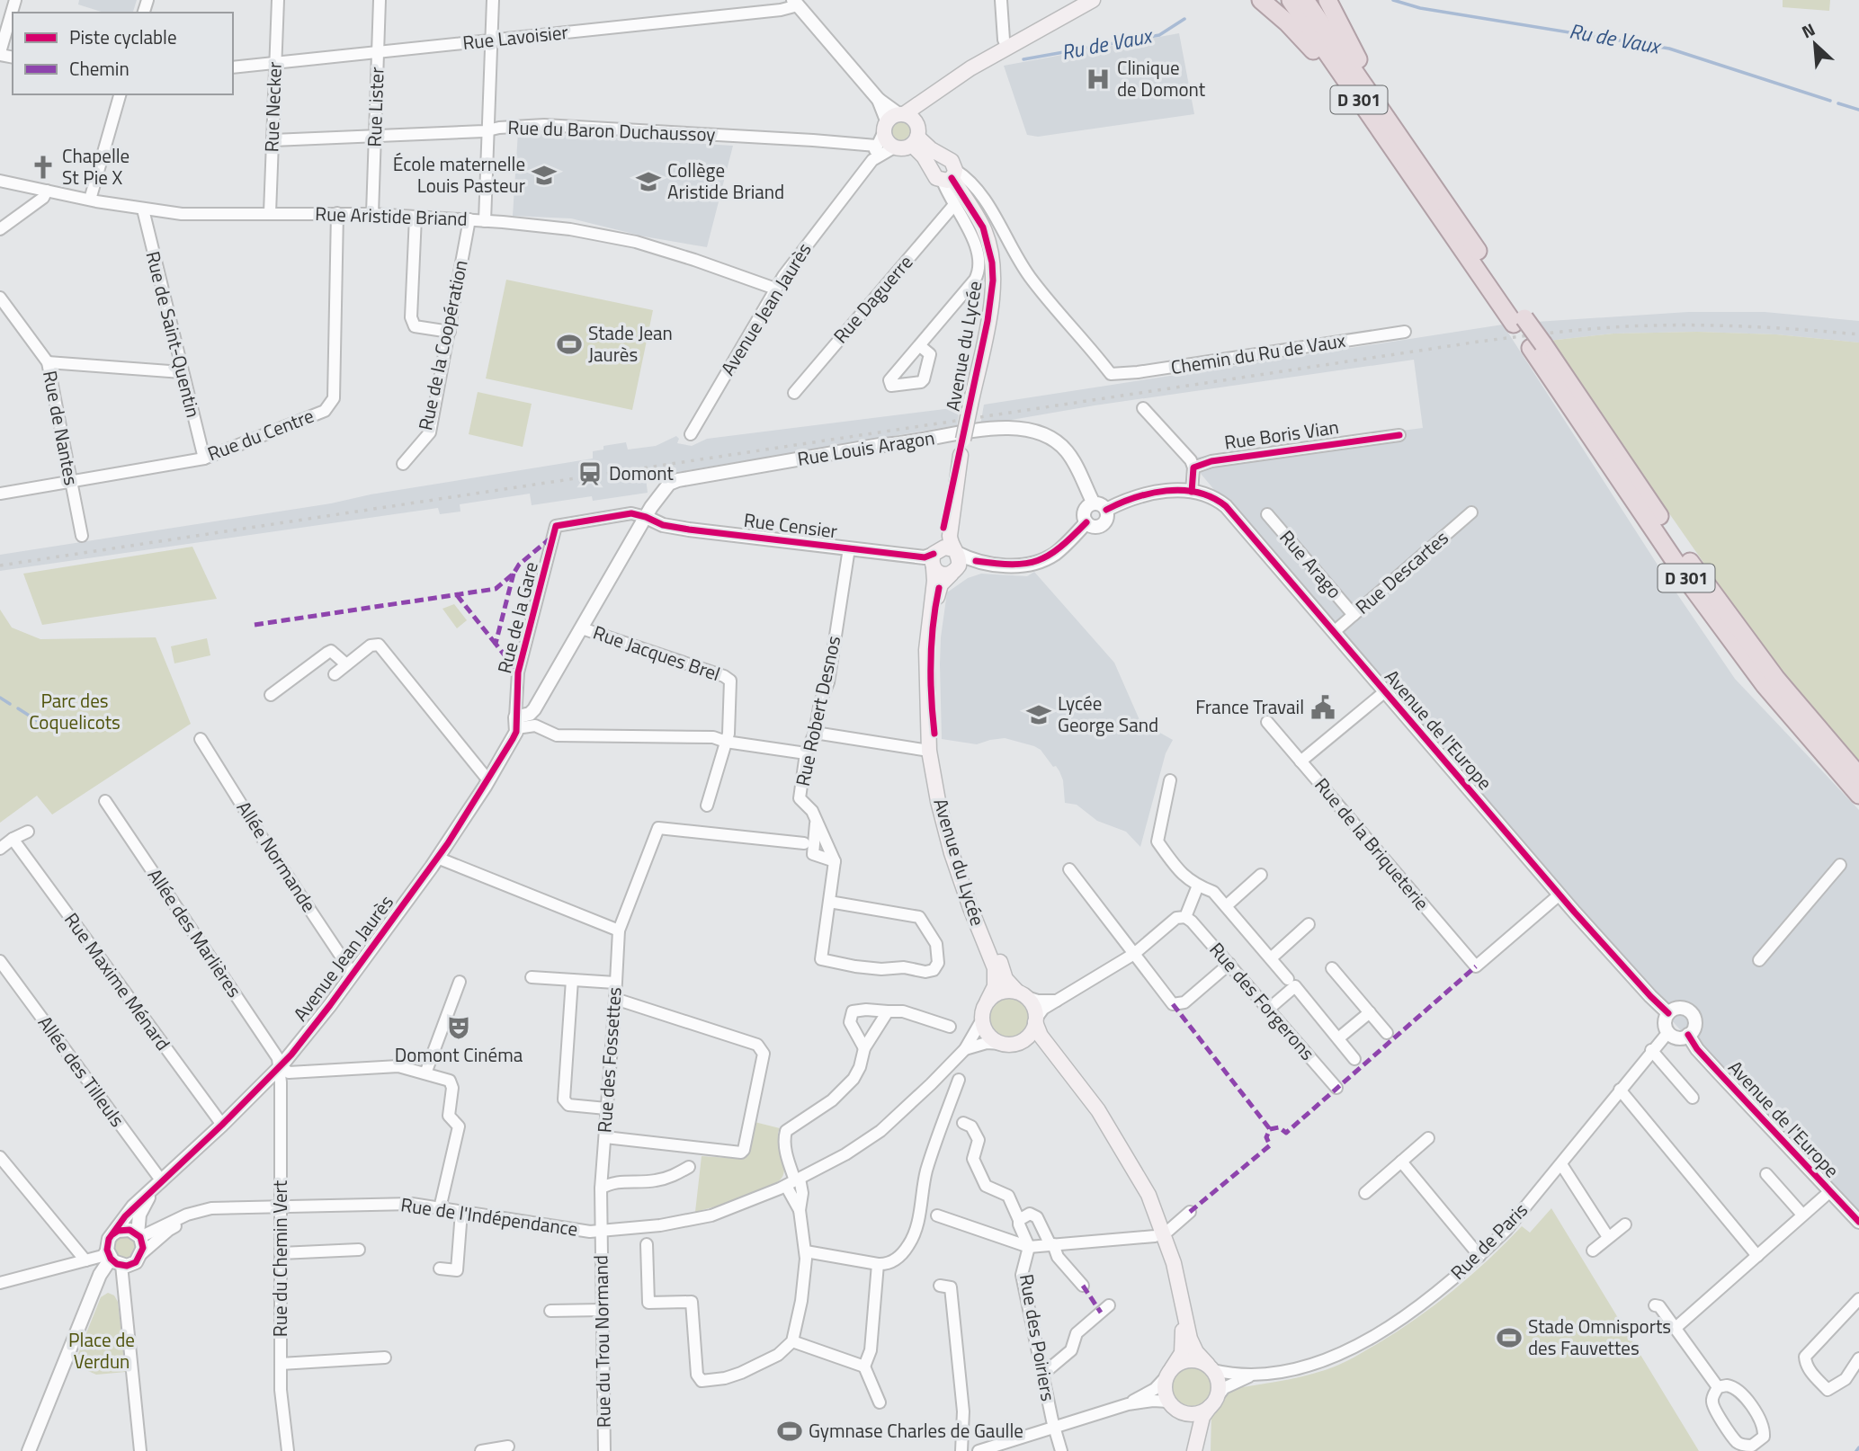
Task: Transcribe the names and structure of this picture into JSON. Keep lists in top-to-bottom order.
{
  "streets": {
    "highway": ["D 301"],
    "main road": ["Avenue du Lycée"],
    "street": [
      "Rue Lavoisier",
      "Rue Necker",
      "Rue Lister",
      "Rue du Baron Duchaussoy",
      "Rue Aristide Briand",
      "Rue Daguerre",
      "Avenue Jean Jaurès",
      "Rue de Saint-Quentin",
      "Rue de la Coopération",
      "Chemin du Ru de Vaux",
      "Rue de Nantes",
      "Rue du Centre",
      "Rue Boris Vian",
      "Rue Louis Aragon",
      "Rue Censier",
      "Rue Arago",
      "Rue Descartes",
      "Rue de la Gare",
      "Rue Jacques Brel",
      "Rue Robert Desnos",
      "Avenue de l'Europe",
      "Rue de la Briqueterie",
      "Allée Normande",
      "Allée des Marlières",
      "Rue Maxime Ménard",
      "Rue des Forgerons",
      "Rue des Fossettes",
      "Allée des Tilleuls",
      "Rue de l'Indépendance",
      "Rue de Paris",
      "Rue du Chemin Vert",
      "Rue des Poiriers",
      "Rue du Trou Normand"
    ]
  },
  "crossings": [
    ["Rue Lavoisier", "Rue Necker"],
    ["Rue Lavoisier", "Rue Lister"],
    ["Rue Necker", "Rue du Baron Duchaussoy"],
    ["Rue Necker", "Rue Aristide Briand"],
    ["Rue Lister", "Rue du Baron Duchaussoy"],
    ["Rue Lister", "Rue Aristide Briand"],
    ["Rue du Baron Duchaussoy", "Avenue Jean Jaurès"],
    ["Rue Aristide Briand", "Avenue Jean Jaurès"],
    ["Rue Aristide Briand", "Rue de Saint-Quentin"],
    ["Rue Aristide Briand", "Rue de la Coopération"],
    ["Rue Aristide Briand", "Rue du Centre"],
    ["Avenue Jean Jaurès", "Rue Louis Aragon"],
    ["Avenue Jean Jaurès", "Rue Censier"],
    ["Avenue Jean Jaurès", "Rue de la Gare"],
    ["Avenue Jean Jaurès", "Rue Jacques Brel"],
    ["Avenue Jean Jaurès", "Allée Normande"],
    ["Avenue Jean Jaurès", "Allée des Marlières"],
    ["Avenue Jean Jaurès", "Rue Maxime Ménard"],
    ["Avenue Jean Jaurès", "Allée des Tilleuls"],
    ["Avenue Jean Jaurès", "Rue de l'Indépendance"],
    ["Avenue Jean Jaurès", "Rue du Chemin Vert"],
    ["Rue de Saint-Quentin", "Rue du Centre"],
    ["Avenue du Lycée", "Chemin du Ru de Vaux"],
    ["Avenue du Lycée", "Rue Censier"],
    ["Avenue du Lycée", "Rue de l'Indépendance"],
    ["Rue de Nantes", "Rue du Centre"],
    ["Rue Louis Aragon", "Avenue de l'Europe"],
    ["Rue Censier", "Rue de la Gare"],
    ["Rue Censier", "Rue Robert Desnos"],
    ["Rue Arago", "Rue Descartes"],
    ["Rue Descartes", "Avenue de l'Europe"],
    ["Avenue de l'Europe", "Rue de la Briqueterie"],
    ["Avenue de l'Europe", "Rue de Paris"],
    ["Allée des Marlières", "Rue du Chemin Vert"],
    ["Rue des Fossettes", "Rue de l'Indépendance"],
    ["Rue des Fossettes", "Rue du Trou Normand"],
    ["Rue de l'Indépendance", "Rue du Chemin Vert"],
    ["Rue de l'Indépendance", "Rue du Trou Normand"]
  ],
  "water": ["Ru de Vaux"],
  "parks": ["Parc des Coquelicots", "Place de Verdun"],
  "places": {
    "hospital": ["Clinique de Domont"],
    "church": ["Chapelle St Pie X"],
    "school or university": ["École maternelle Louis Pasteur", "Collège Aristide Briand", "Lycée George Sand"],
    "sports": ["Stade Jean Jaurès", "Stade Omnisports des Fauvettes", "Gymnase Charles de Gaulle"],
    "station": ["Domont"],
    "public building": ["France Travail"],
    "theatre": ["Domont Cinéma"]
  },
  "legend": ["Piste cyclable", "Chemin"],
  "north": "top left"
}
